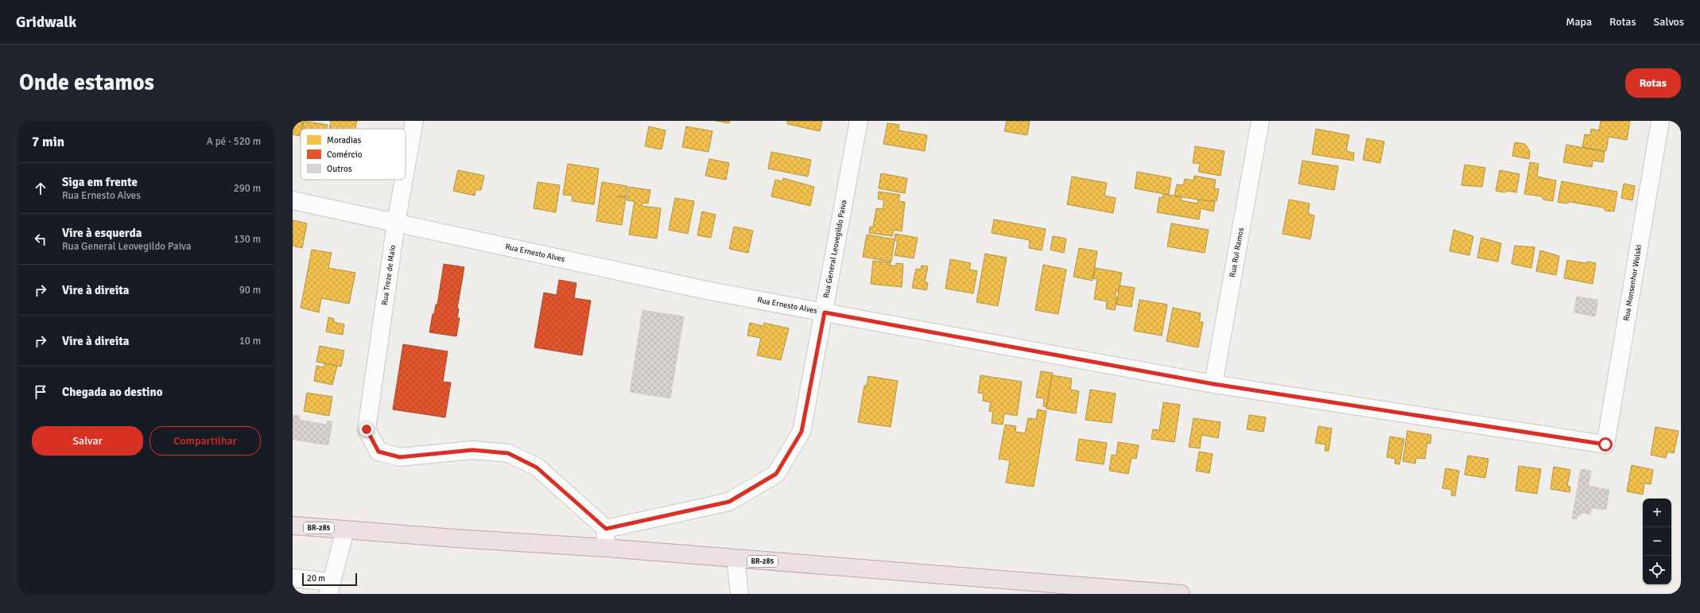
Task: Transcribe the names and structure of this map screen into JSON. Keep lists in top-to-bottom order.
{
  "streets": {
    "highway": ["BR-285"],
    "street": [
      "Rua General Leovegildo Paiva",
      "Rua Rui Ramos",
      "Rua Ernesto Alves",
      "Rua Treze de Maio",
      "Rua Monsenhor Wolski"
    ]
  },
  "crossings": [
    ["Rua General Leovegildo Paiva", "Rua Ernesto Alves"],
    ["Rua General Leovegildo Paiva", "Rua Treze de Maio"],
    ["Rua Rui Ramos", "Rua Ernesto Alves"],
    ["Rua Ernesto Alves", "Rua Treze de Maio"],
    ["Rua Ernesto Alves", "Rua Monsenhor Wolski"]
  ],
  "legend": ["Moradias", "Comércio", "Outros"],
  "scale_bar": "20 m",
  "page": {
    "header": "Gridwalk",
    "nav": ["Mapa", "Rotas", "Salvos"],
    "buttons": [
      "Rotas",
      ["Salvar", "Compartilhar"]
    ],
    "title": "Onde estamos",
    "heading": ["7 min", "A pé · 520 m"],
    "list": [
      ["Siga em frente", "Rua Ernesto Alves", "290 m"],
      ["Vire à esquerda", "Rua General Leovegildo Paiva", "130 m"],
      ["Vire à direita", "90 m"],
      ["Vire à direita", "10 m"],
      "Chegada ao destino"
    ],
    "map_buttons": ["+", "−"],
    "scale": "20 m"
  }
}
